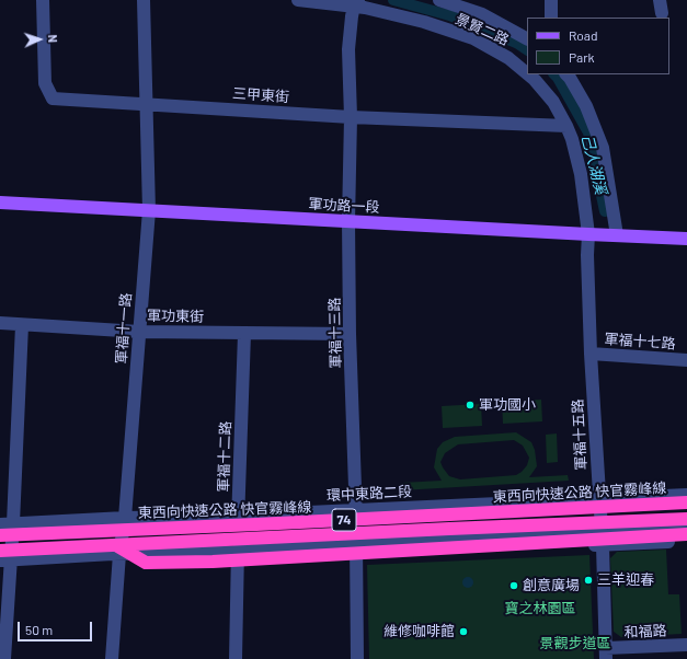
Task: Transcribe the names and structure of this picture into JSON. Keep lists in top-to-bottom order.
{
  "streets": {
    "highway": ["東西向快速公路 快官霧峰線", "74"],
    "main road": ["軍功路一段"],
    "street": [
      "景賢二路",
      "三甲東街",
      "軍功東街",
      "軍福十一路",
      "軍福十三路",
      "軍福十七路",
      "軍福十五路",
      "軍福十二路",
      "環中東路二段",
      "和福路"
    ]
  },
  "crossings": [
    ["景賢二路", "三甲東街"],
    ["景賢二路", "軍功路一段"],
    ["景賢二路", "軍福十三路"],
    ["景賢二路", "軍福十五路"],
    ["三甲東街", "軍福十一路"],
    ["三甲東街", "軍福十三路"],
    ["軍功路一段", "軍福十一路"],
    ["軍功路一段", "軍福十三路"],
    ["軍功路一段", "軍福十五路"],
    ["軍功東街", "軍福十一路"],
    ["軍功東街", "軍福十三路"],
    ["軍功東街", "軍福十二路"],
    ["軍福十一路", "東西向快速公路 快官霧峰線"],
    ["軍福十一路", "環中東路二段"],
    ["軍福十三路", "環中東路二段"],
    ["軍福十七路", "軍福十五路"],
    ["軍福十五路", "環中東路二段"],
    ["軍福十五路", "和福路"],
    ["軍福十二路", "環中東路二段"]
  ],
  "water": ["己人湖溪"],
  "parks": ["寶之林園區", "景觀步道區"],
  "places": [
    "軍功國小",
    "三羊迎春",
    "創意廣場",
    "維修咖啡館"
  ],
  "legend": ["Road", "Park"],
  "scale_bar": "50 m",
  "north": "right"
}
